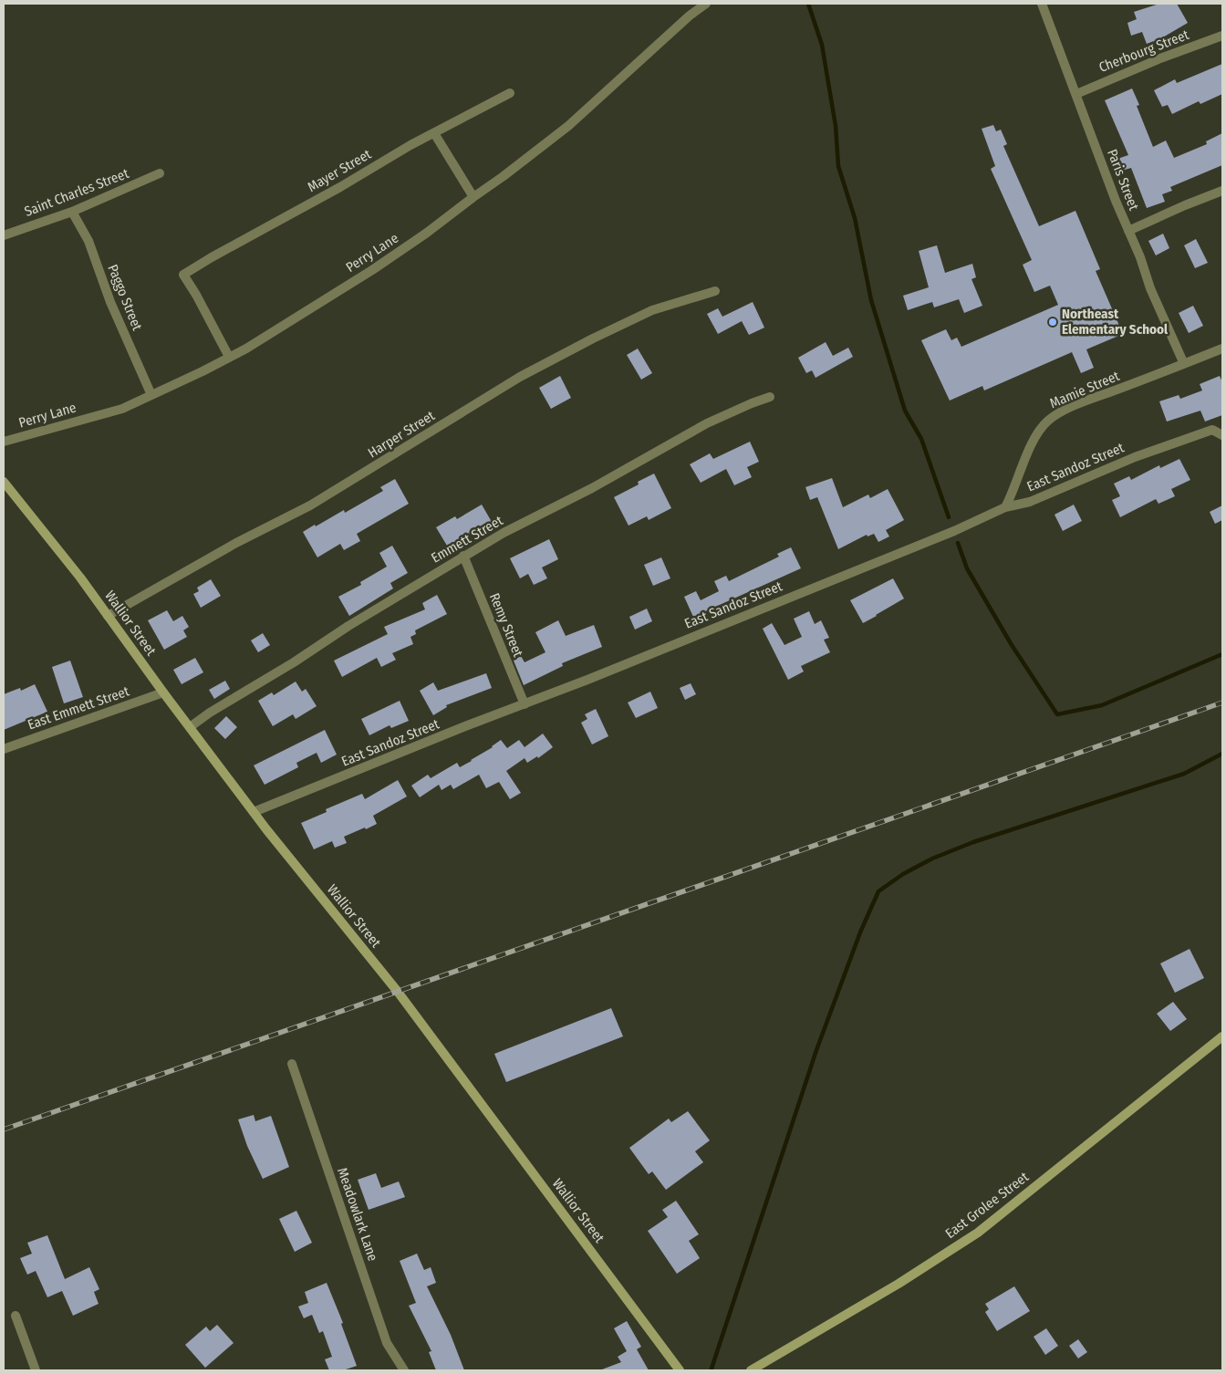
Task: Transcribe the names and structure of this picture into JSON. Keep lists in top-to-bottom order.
{
  "streets": {
    "street": [
      "Cherbourg Street",
      "Mayer Street",
      "Paris Street",
      "Saint Charles Street",
      "Perry Lane",
      "Paggo Street",
      "Mamie Street",
      "Harper Street",
      "East Sandoz Street",
      "Emmett Street",
      "Wallior Street",
      "Remy Street",
      "East Emmett Street",
      "East Grolee Street",
      "Meadowlark Lane"
    ]
  },
  "crossings": [
    ["Cherbourg Street", "Paris Street"],
    ["Mayer Street", "Perry Lane"],
    ["Paris Street", "Mamie Street"],
    ["Saint Charles Street", "Paggo Street"],
    ["Perry Lane", "Paggo Street"],
    ["Mamie Street", "East Sandoz Street"],
    ["Harper Street", "Wallior Street"],
    ["East Sandoz Street", "Wallior Street"],
    ["East Sandoz Street", "Remy Street"],
    ["Emmett Street", "Wallior Street"],
    ["Emmett Street", "Remy Street"],
    ["Wallior Street", "East Emmett Street"]
  ],
  "places": ["Northeast Elementary School"]
}
